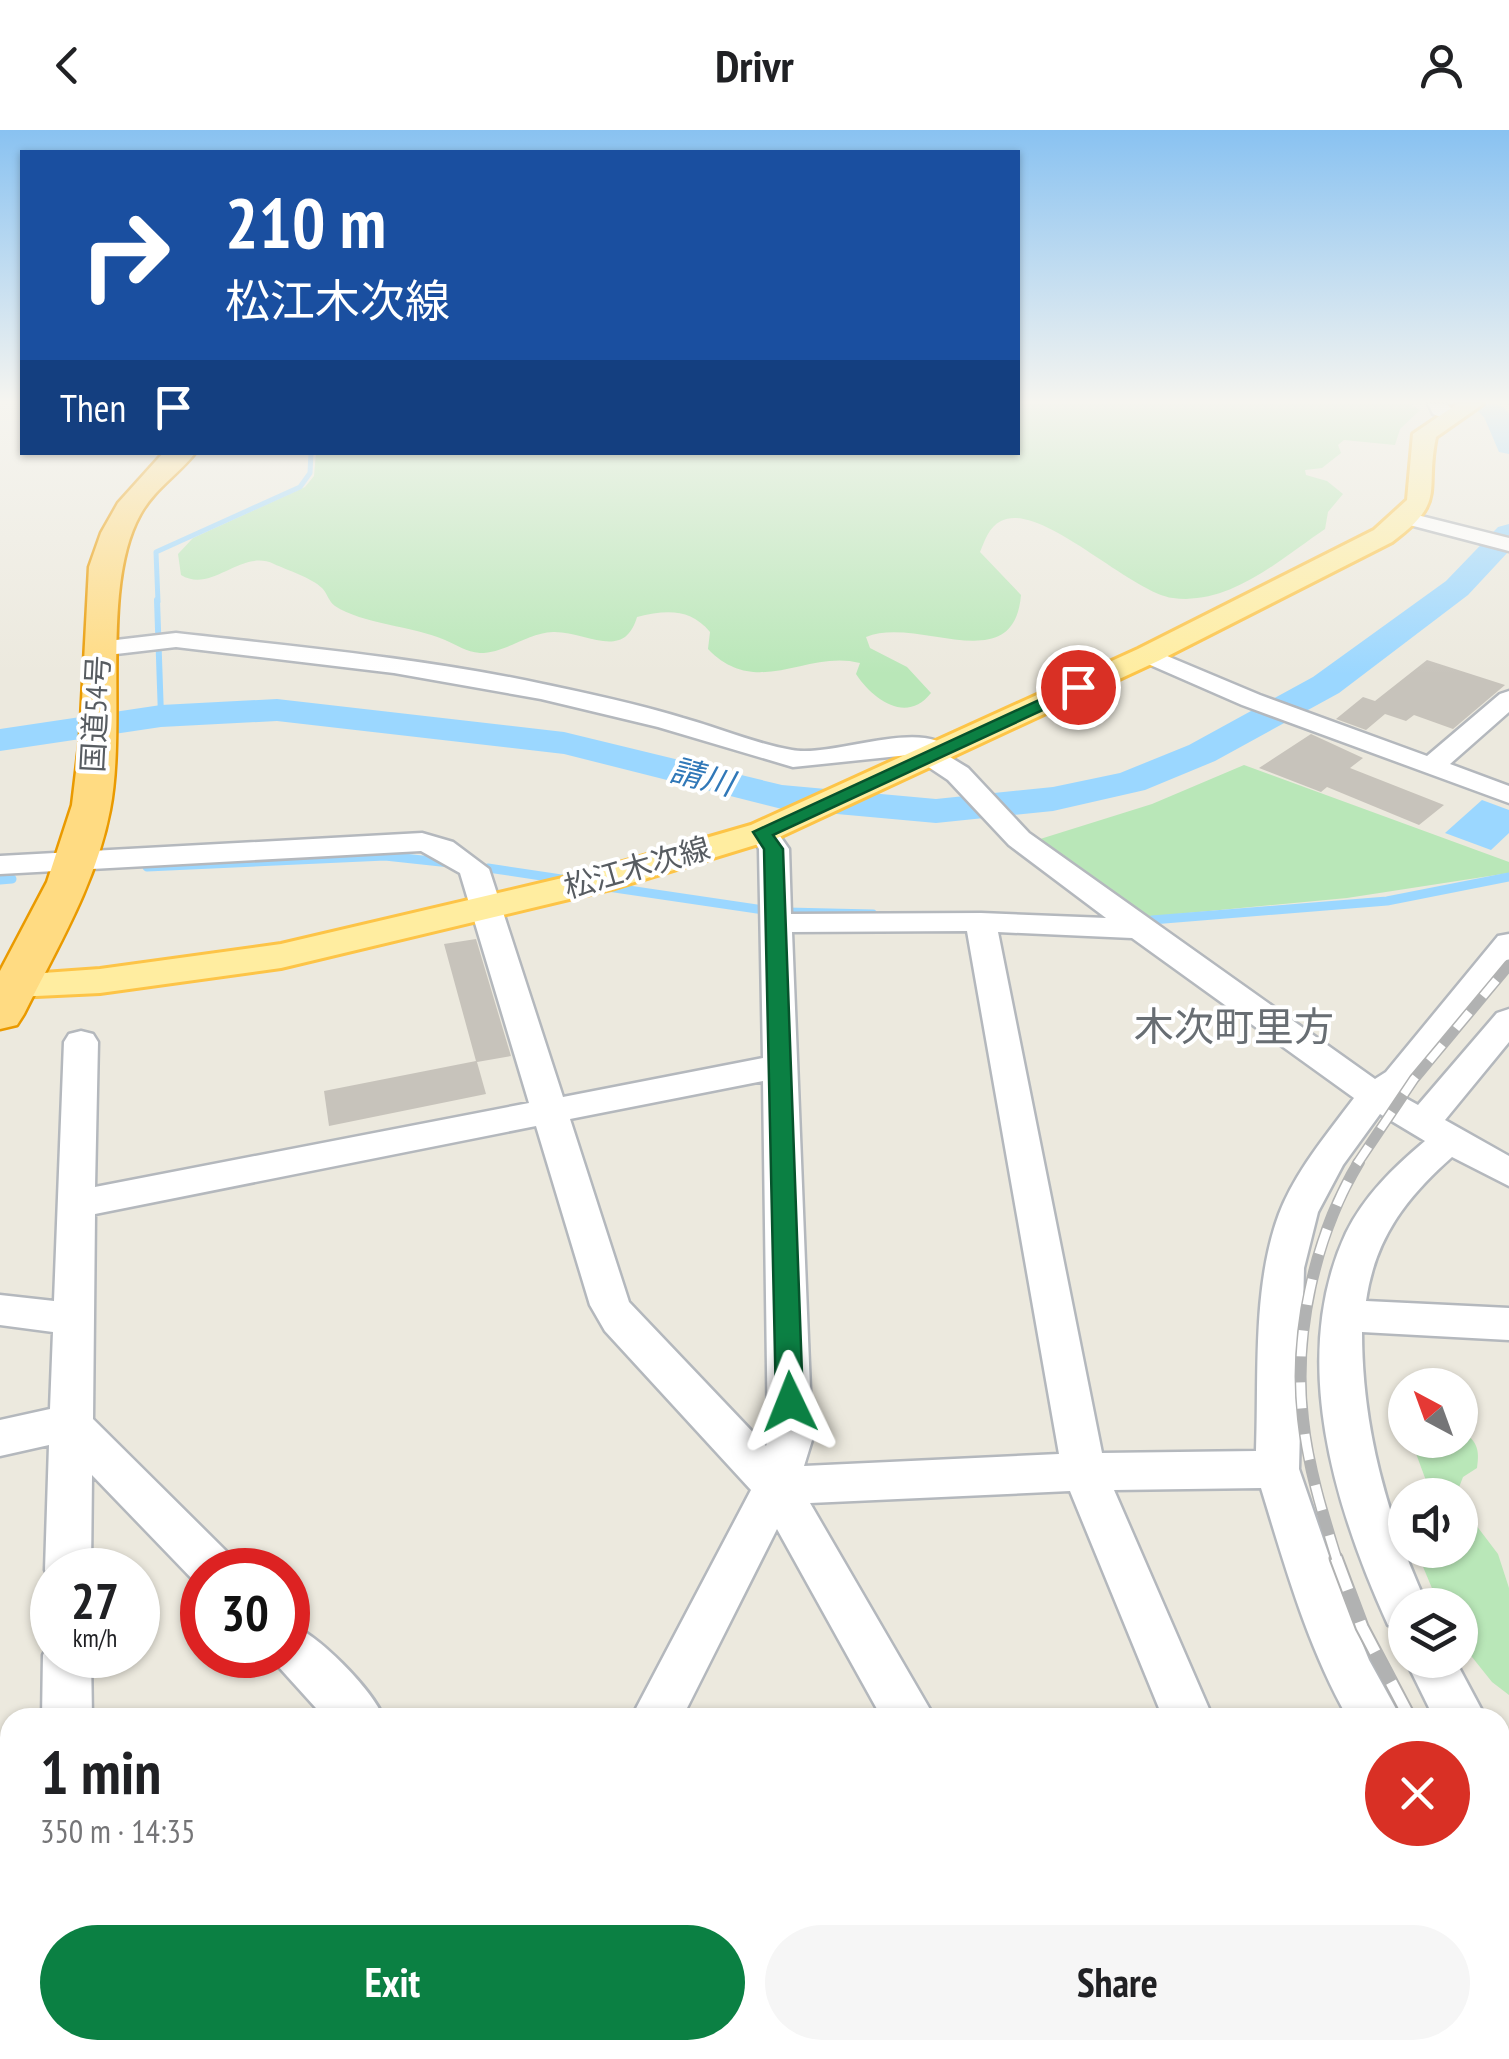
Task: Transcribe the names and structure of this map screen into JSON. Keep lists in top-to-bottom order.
{
  "streets": {
    "highway": ["国道54号"],
    "main road": ["松江木次線"]
  },
  "crossings": [
    ["国道54号", "松江木次線"]
  ],
  "districts": ["木次町里方"],
  "water": ["請川"],
  "north": "top left",
  "page": {
    "header": "Drivr",
    "turn": ["210 m", "松江木次線"],
    "then": "Then",
    "speed": "27 km/h",
    "limit": "30",
    "heading": ["1 min", "350 m · 14:35"],
    "buttons": ["Exit", "Share"]
  }
}
